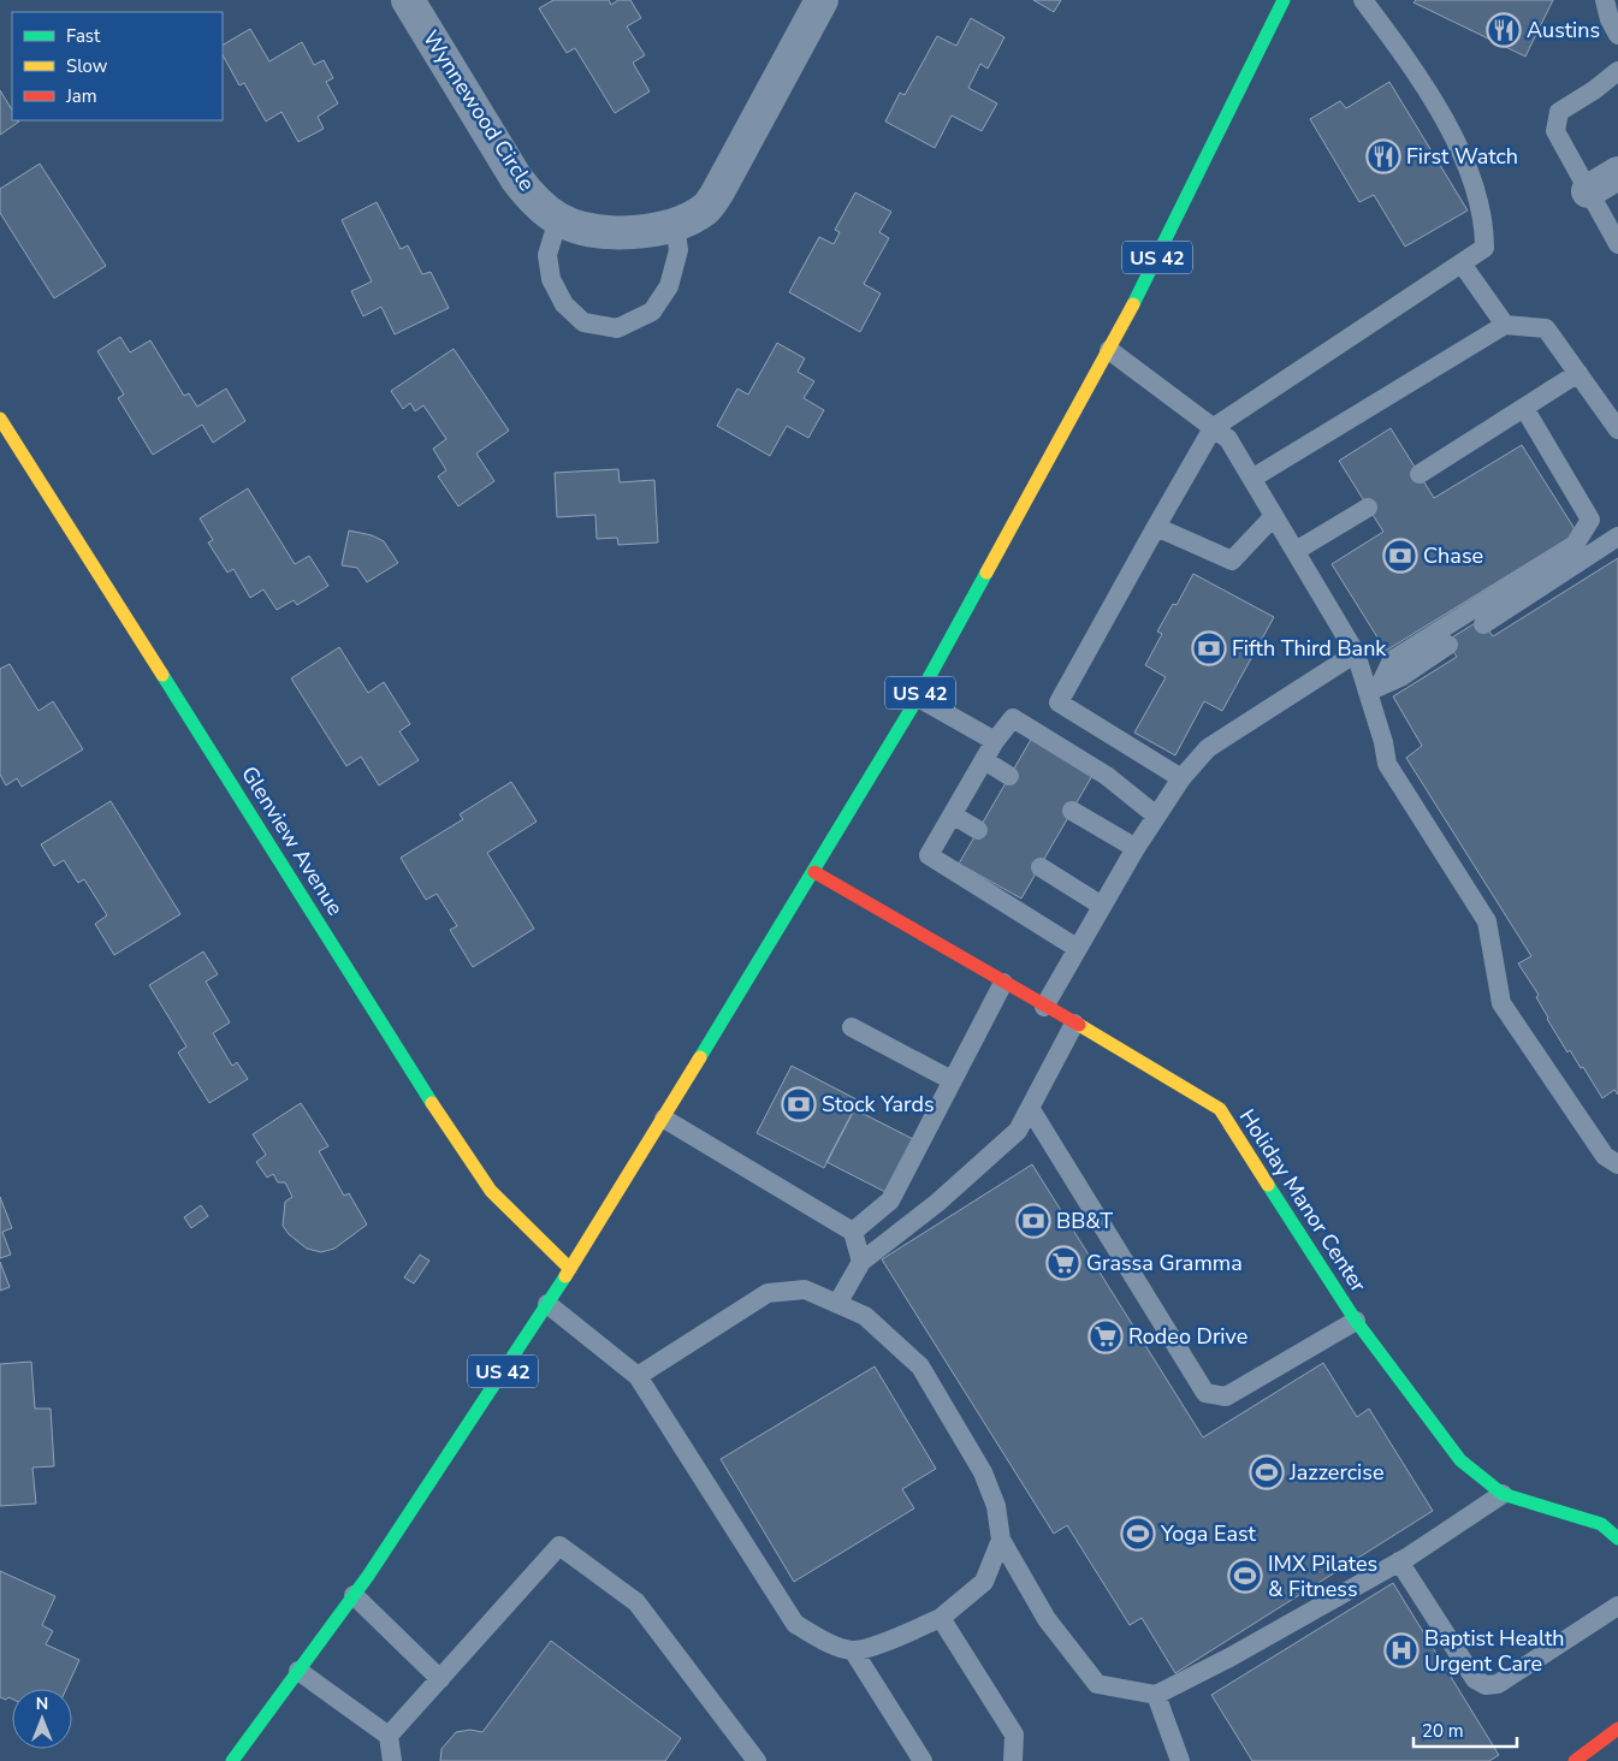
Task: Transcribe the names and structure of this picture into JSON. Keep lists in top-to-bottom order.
{
  "streets": {
    "street": [
      "Wynnewood Circle",
      "US 42",
      "Glenview Avenue",
      "Holiday Manor Center"
    ]
  },
  "crossings": [
    ["US 42", "Glenview Avenue"],
    ["US 42", "Holiday Manor Center"]
  ],
  "places": {
    "restaurant": ["Austins", "First Watch"],
    "bank": [
      "Chase",
      "Fifth Third Bank",
      "Stock Yards",
      "BB&T"
    ],
    "supermarket": ["Grassa Gramma", "Rodeo Drive"],
    "sports": ["Jazzercise", "Yoga East", "IMX Pilates & Fitness"],
    "hospital": ["Baptist Health Urgent Care"]
  },
  "legend": ["Fast", "Slow", "Jam"],
  "scale_bar": "20 m",
  "north": "top"
}
